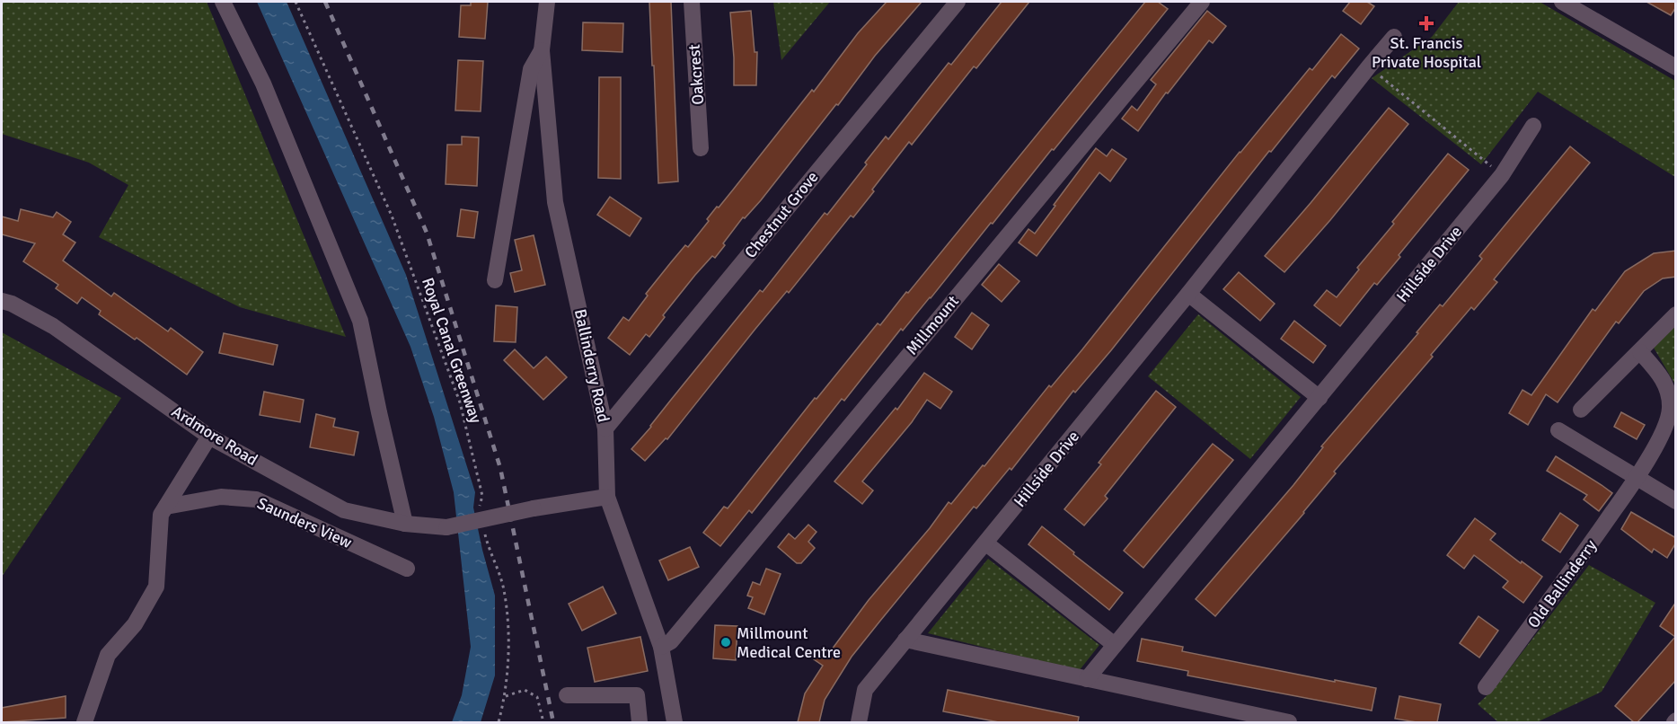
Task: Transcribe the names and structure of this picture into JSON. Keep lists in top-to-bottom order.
{
  "streets": {
    "street": [
      "Oakcrest",
      "Chestnut Grove",
      "Hillside Drive",
      "Millmount",
      "Ballinderry Road",
      "Ardmore Road",
      "Saunders View",
      "Old Ballinderry"
    ],
    "path": ["Royal Canal Greenway"]
  },
  "crossings": [
    ["Chestnut Grove", "Ballinderry Road"],
    ["Millmount", "Ballinderry Road"],
    ["Ballinderry Road", "Ardmore Road"]
  ],
  "places": {
    "health": ["St. Francis Private Hospital"],
    "other": ["Millmount Medical Centre"]
  }
}
